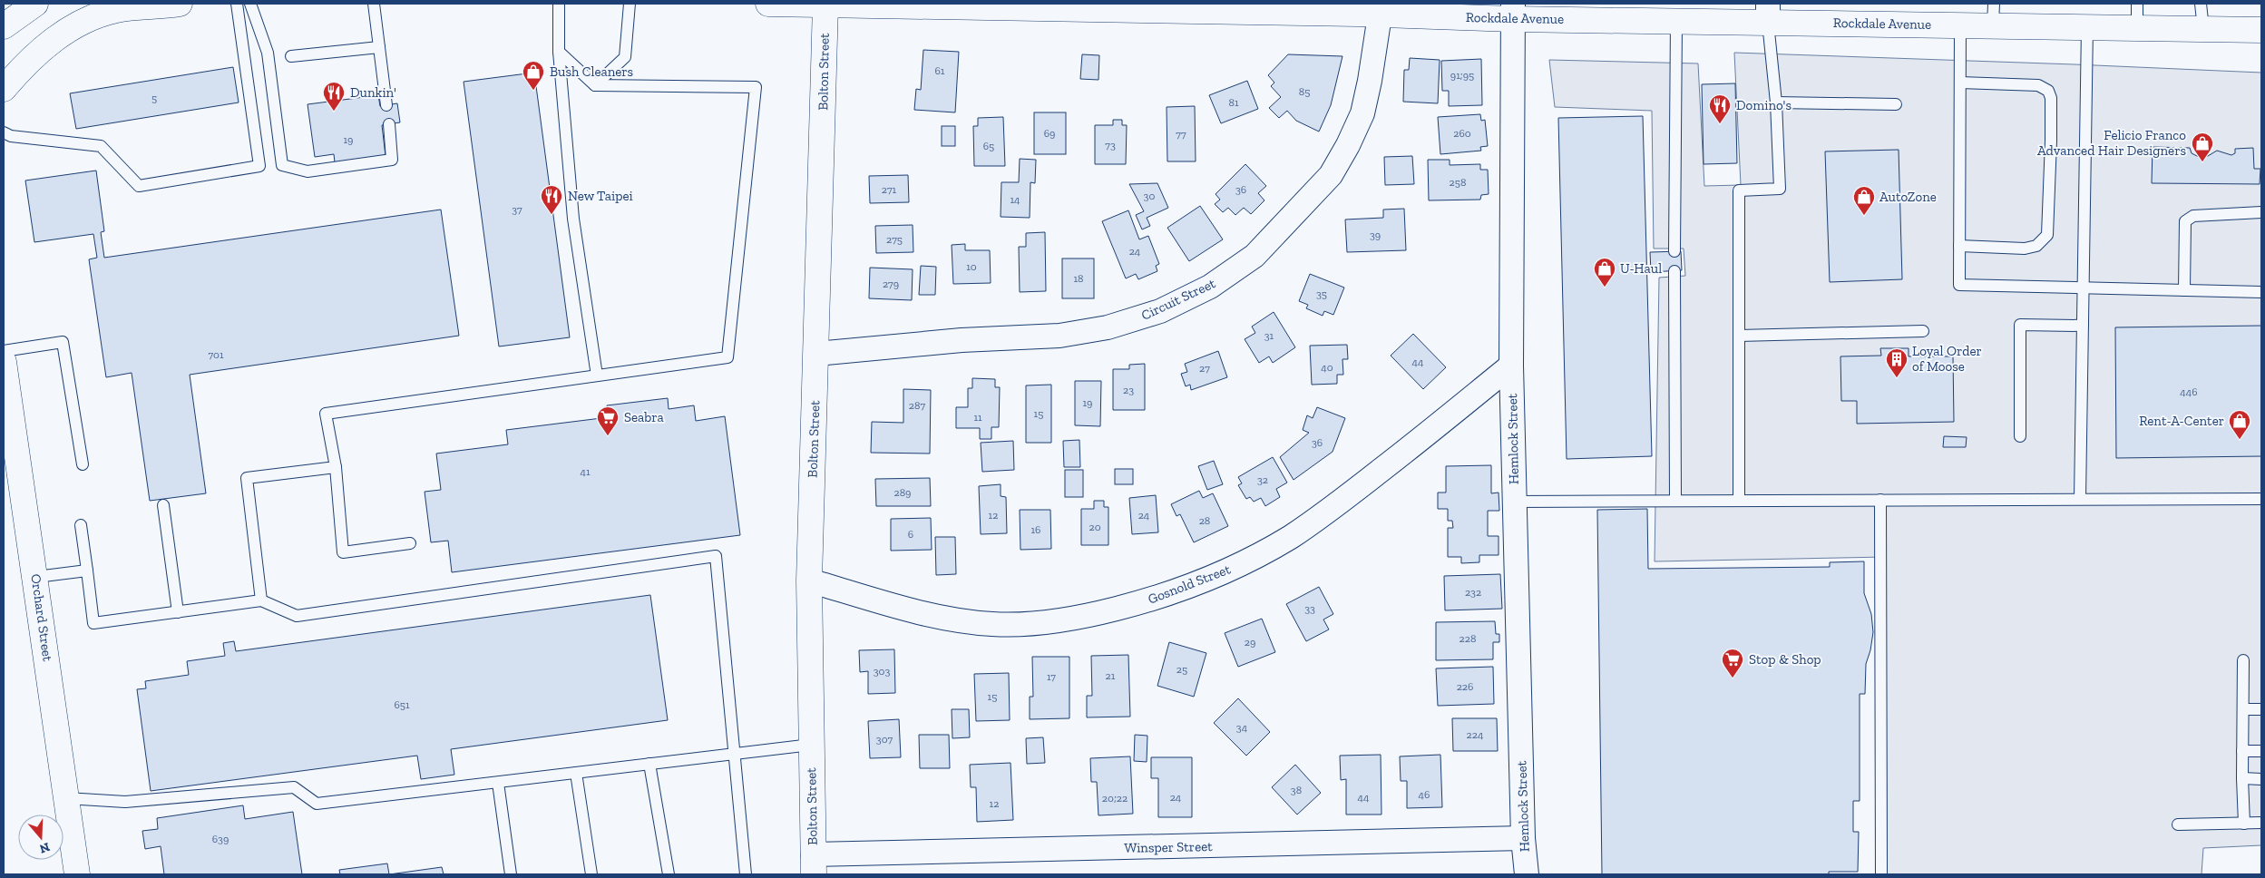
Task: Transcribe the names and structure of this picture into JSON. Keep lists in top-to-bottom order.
{
  "streets": {
    "main road": ["Rockdale Avenue", "Bolton Street", "Orchard Street"],
    "street": [
      "Circuit Street",
      "Hemlock Street",
      "Gosnold Street",
      "Winsper Street"
    ]
  },
  "crossings": [
    ["Rockdale Avenue", "Bolton Street"],
    ["Rockdale Avenue", "Circuit Street"],
    ["Rockdale Avenue", "Hemlock Street"],
    ["Bolton Street", "Circuit Street"],
    ["Bolton Street", "Gosnold Street"],
    ["Bolton Street", "Winsper Street"],
    ["Hemlock Street", "Gosnold Street"],
    ["Hemlock Street", "Winsper Street"]
  ],
  "places": {
    "shop": [
      "Bush Cleaners",
      "Felicio Franco Advanced Hair Designers",
      "AutoZone",
      "U-Haul",
      "Rent-A-Center"
    ],
    "restaurant": ["Dunkin'", "Domino's", "New Taipei"],
    "building": ["Loyal Order of Moose"],
    "supermarket": ["Seabra", "Stop & Shop"]
  },
  "house_numbers": [
    "61",
    "91;95",
    "85",
    "5",
    "81",
    "69",
    "260",
    "77",
    "19",
    "73",
    "65",
    "258",
    "271",
    "36",
    "30",
    "14",
    "37",
    "39",
    "275",
    "24",
    "10",
    "18",
    "279",
    "35",
    "31",
    "701",
    "44",
    "40",
    "27",
    "23",
    "446",
    "19",
    "287",
    "15",
    "11",
    "36",
    "41",
    "32",
    "289",
    "12",
    "24",
    "28",
    "20",
    "16",
    "6",
    "232",
    "33",
    "228",
    "29",
    "25",
    "303",
    "21",
    "17",
    "226",
    "15",
    "651",
    "34",
    "224",
    "307",
    "38",
    "46",
    "24",
    "44",
    "20;22",
    "12",
    "639"
  ],
  "north": "bottom"
}
